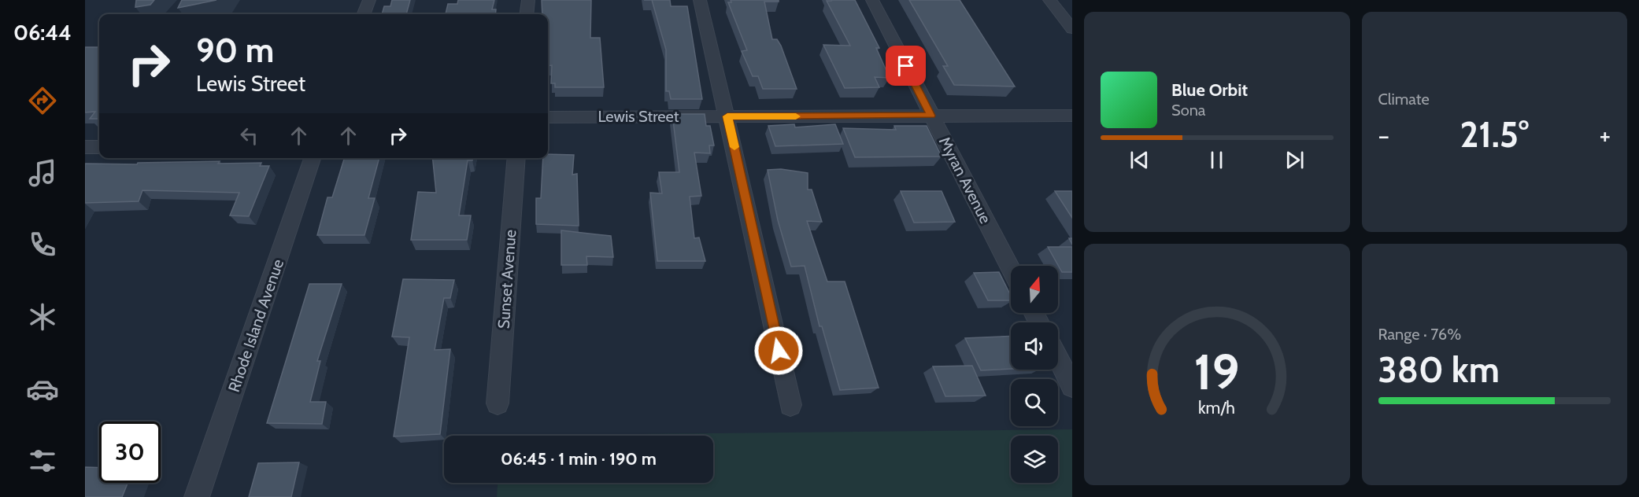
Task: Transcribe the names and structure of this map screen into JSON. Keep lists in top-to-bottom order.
{
  "streets": {
    "street": [
      "Lewis Street",
      "Myran Avenue",
      "Sunset Avenue",
      "Rhode Island Avenue"
    ]
  },
  "crossings": [
    ["Lewis Street", "Myran Avenue"]
  ],
  "north": "top",
  "page": {
    "tabs": "06:44",
    "tile": [
      "Climate",
      ["Range · 76%", "380 km"]
    ],
    "turn": ["90 m", "Lewis Street"],
    "song": ["Blue Orbit", "Sona"],
    "heat": ["−", "21.5°", "+"],
    "limit": "30",
    "trip": "06:45 · 1 min · 190 m",
    "gauge": ["19", "km/h"]
  }
}
